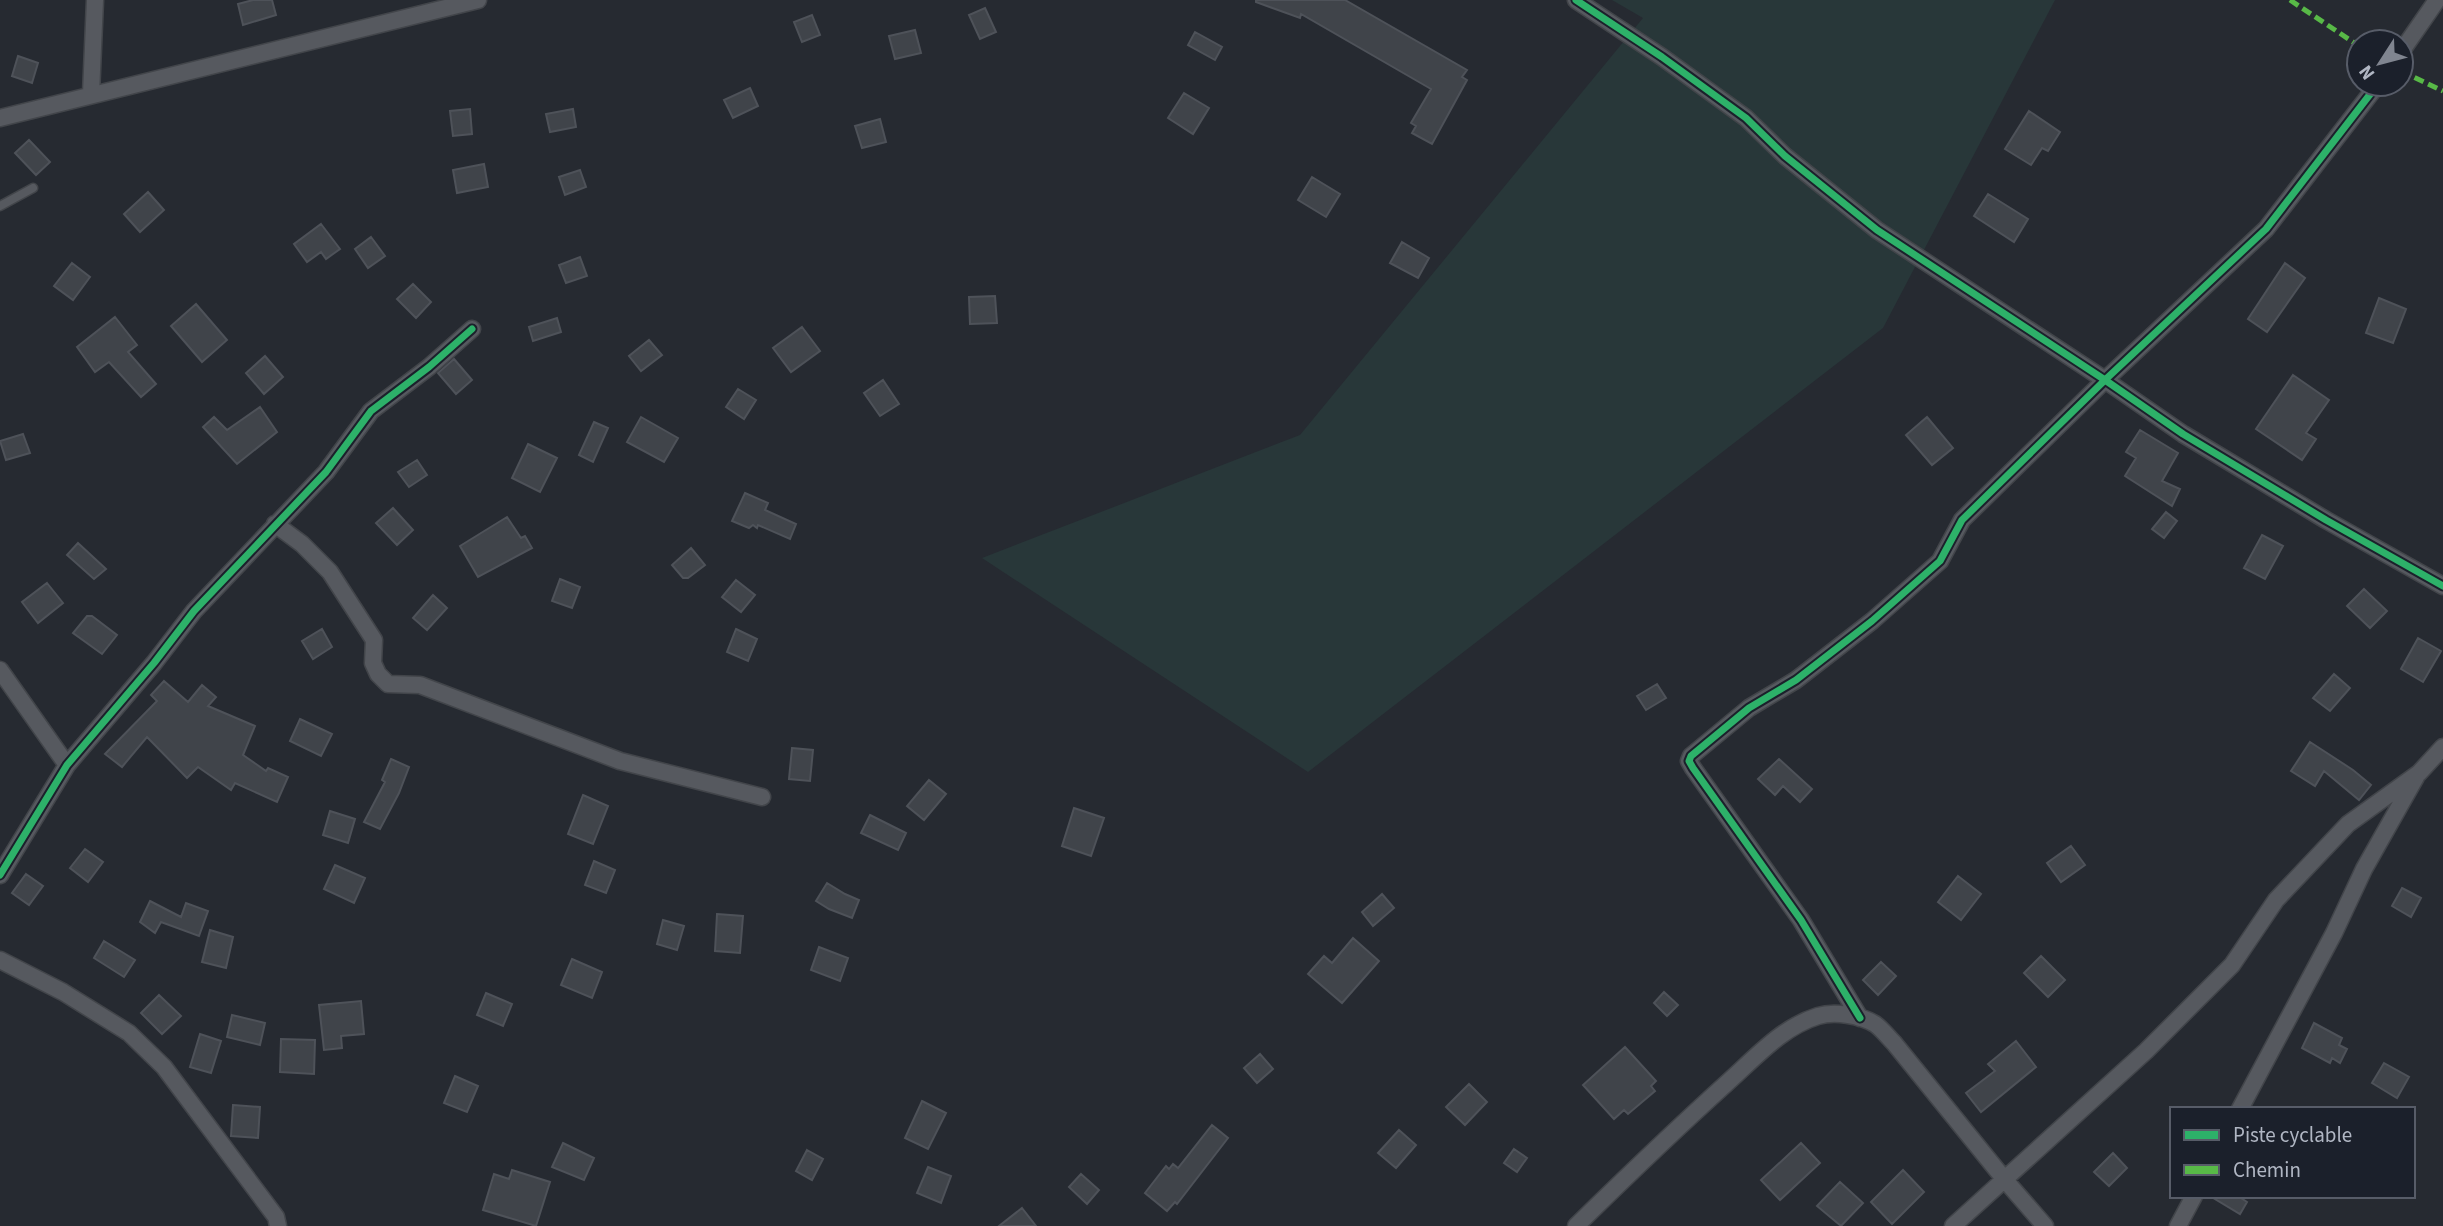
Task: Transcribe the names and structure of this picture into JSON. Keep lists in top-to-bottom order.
{
  "legend": ["Piste cyclable", "Chemin"],
  "north": "bottom left"
}
